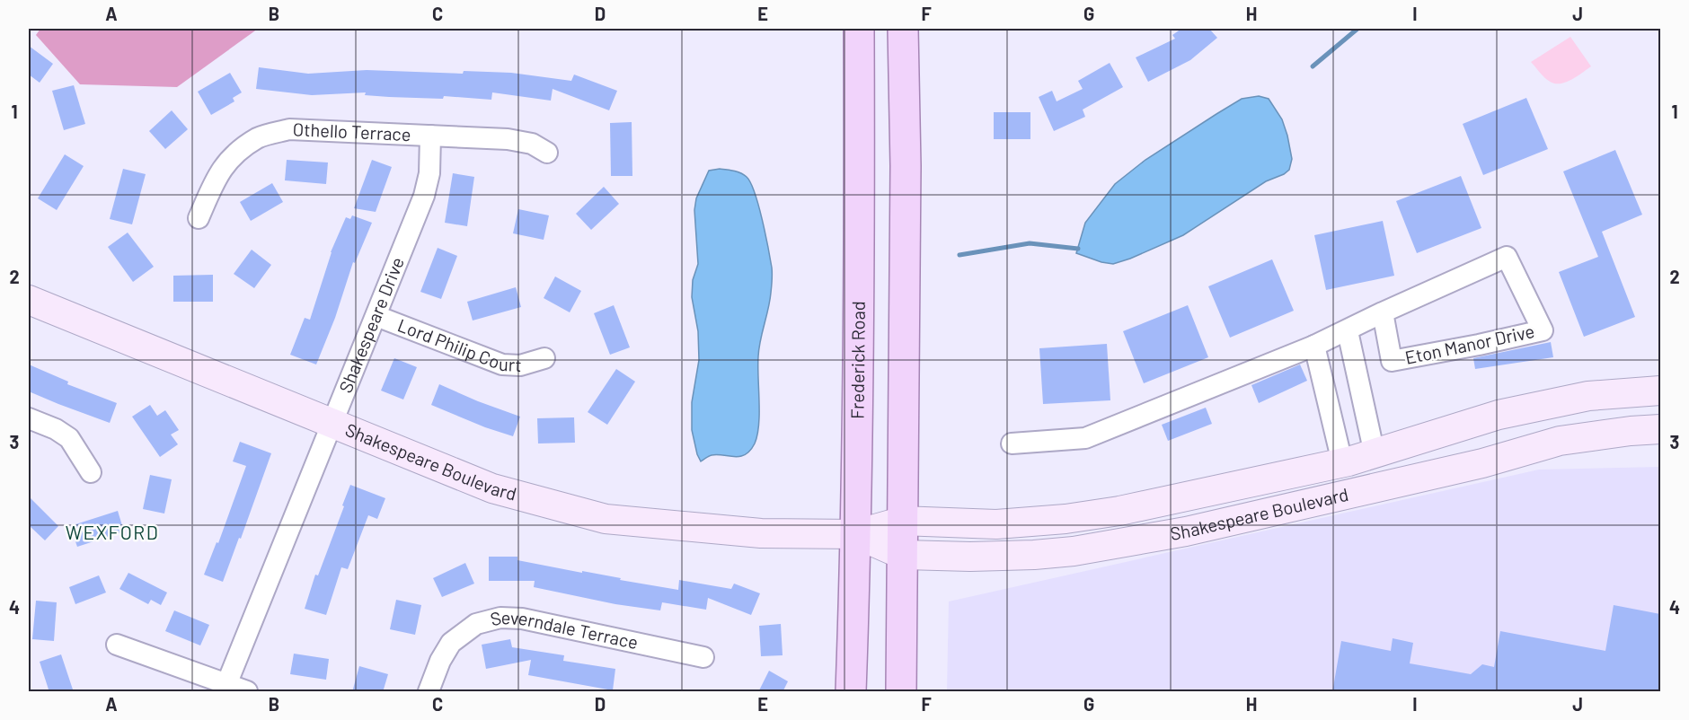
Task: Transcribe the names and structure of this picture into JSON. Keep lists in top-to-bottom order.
{
  "streets": {
    "main road": ["Frederick Road"],
    "street": [
      "Othello Terrace",
      "Shakespeare Drive",
      "Lord Philip Court",
      "Eton Manor Drive",
      "Shakespeare Boulevard",
      "Severndale Terrace"
    ]
  },
  "crossings": [
    ["Othello Terrace", "Shakespeare Drive"],
    ["Shakespeare Drive", "Lord Philip Court"],
    ["Shakespeare Drive", "Shakespeare Boulevard"],
    ["Frederick Road", "Shakespeare Boulevard"]
  ],
  "districts": ["WEXFORD"],
  "grid": {
    "columns": [
      "A",
      "B",
      "C",
      "D",
      "E",
      "F",
      "G",
      "H",
      "I",
      "J"
    ],
    "rows": [
      "1",
      "2",
      "3",
      "4"
    ]
  }
}
